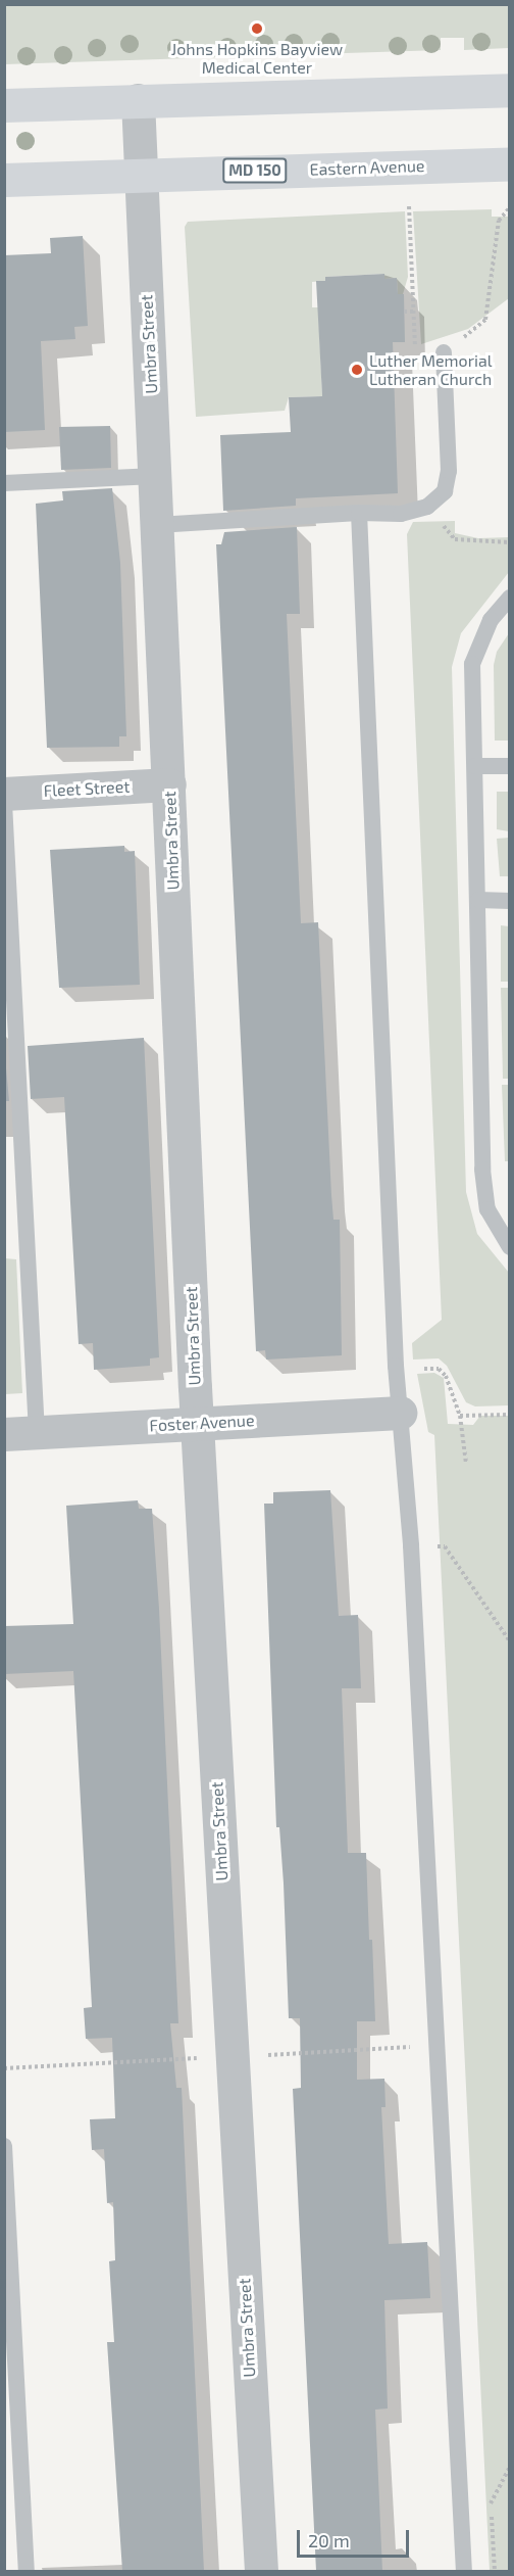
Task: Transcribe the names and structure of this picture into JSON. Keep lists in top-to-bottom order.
{
  "streets": {
    "main road": ["Eastern Avenue", "MD 150"],
    "street": ["Umbra Street", "Fleet Street", "Foster Avenue"]
  },
  "crossings": [
    ["Eastern Avenue", "Umbra Street"],
    ["Umbra Street", "Fleet Street"],
    ["Umbra Street", "Foster Avenue"]
  ],
  "places": ["Johns Hopkins Bayview Medical Center", "Luther Memorial Lutheran Church"],
  "scale_bar": "20 m"
}
